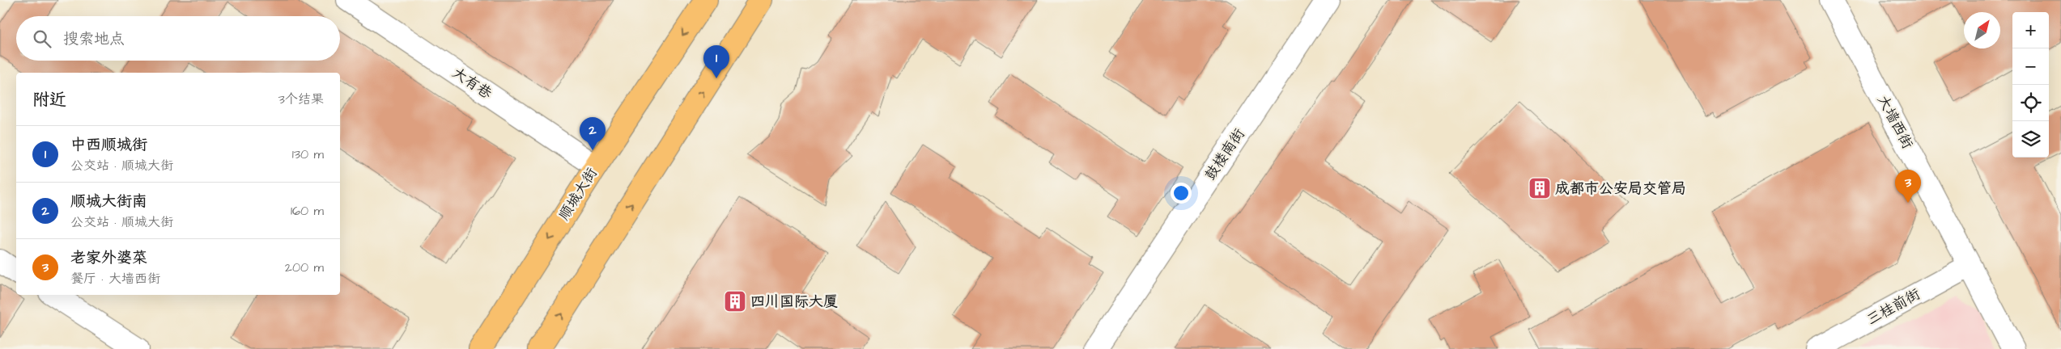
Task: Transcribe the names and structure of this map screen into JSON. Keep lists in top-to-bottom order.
{
  "streets": {
    "main road": ["顺城大街"],
    "street": [
      "大有巷",
      "大墙西街",
      "鼓楼南街",
      "三桂前街"
    ]
  },
  "crossings": [
    ["大有巷", "顺城大街"],
    ["大墙西街", "三桂前街"]
  ],
  "places": {
    "building": ["成都市公安局交管局", "四川国际大厦"]
  },
  "north": "top right",
  "page": {
    "map_buttons": ["+", "−"],
    "search": "搜索地点",
    "pins": ["1", "2", "3"],
    "heading": ["附近", "3个结果"],
    "list": [
      {
        "mark": "1",
        "name": "中西顺城街",
        "note": "公交站 · 顺城大街",
        "value": "130 m"
      },
      {
        "mark": "2",
        "name": "顺城大街南",
        "note": "公交站 · 顺城大街",
        "value": "160 m"
      },
      {
        "mark": "3",
        "name": "老家外婆菜",
        "note": "餐厅 · 大墙西街",
        "value": "200 m"
      }
    ]
  }
}
